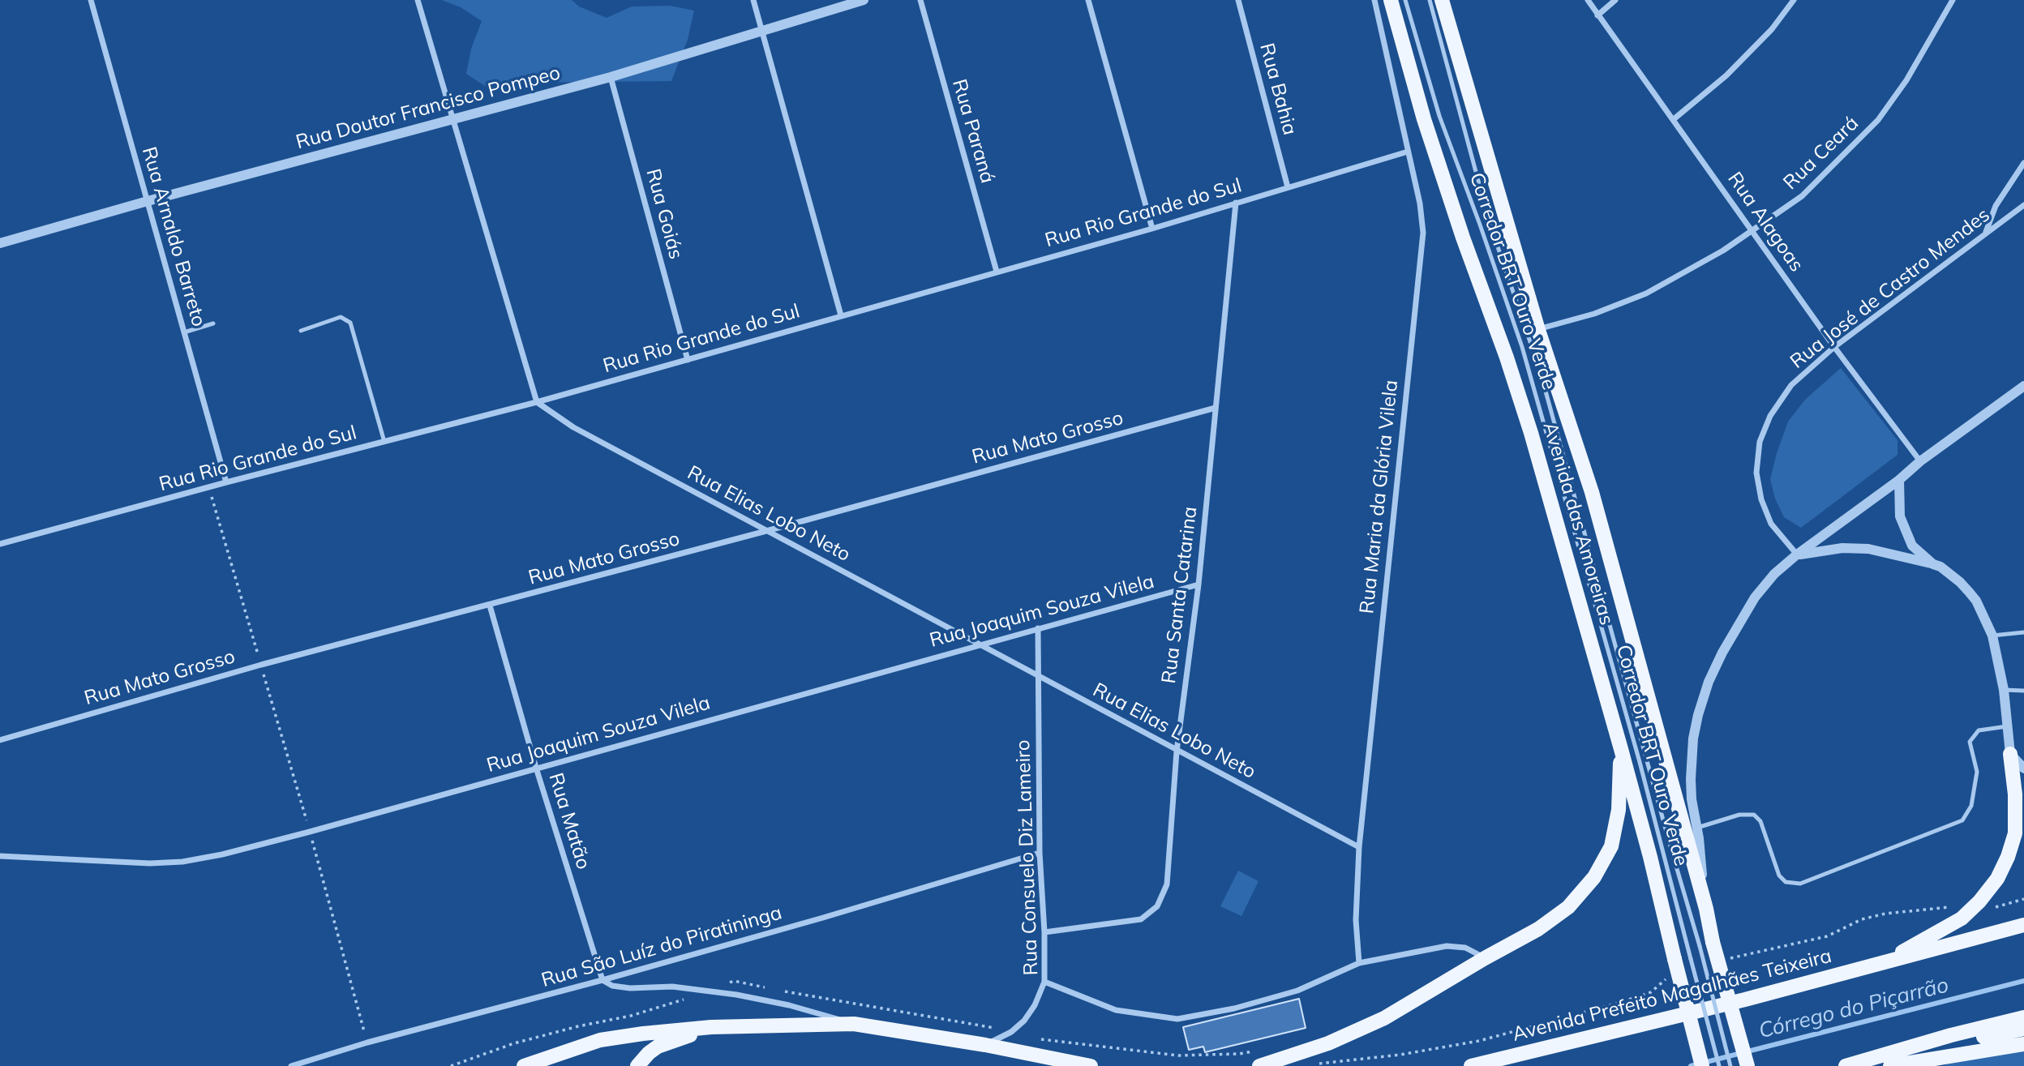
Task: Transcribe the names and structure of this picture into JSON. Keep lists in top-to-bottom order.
{
  "streets": {
    "main road": ["Avenida das Amoreiras", "Avenida Prefeito Magalhães Teixeira"],
    "street": [
      "Rua Bahia",
      "Rua Doutor Francisco Pompeo",
      "Rua Paraná",
      "Rua Ceará",
      "Rua Rio Grande do Sul",
      "Rua Goiás",
      "Rua Alagoas",
      "Rua Arnaldo Barreto",
      "Rua José de Castro Mendes",
      "Rua Mato Grosso",
      "Rua Maria da Glória Vilela",
      "Rua Elias Lobo Neto",
      "Rua Santa Catarina",
      "Rua Joaquim Souza Vilela",
      "Rua Matão",
      "Rua Consuelo Diz Lameiro",
      "Rua São Luíz do Piratininga"
    ],
    "lane": ["Corredor BRT Ouro Verde"]
  },
  "crossings": [
    ["Rua Bahia", "Rua Rio Grande do Sul"],
    ["Rua Doutor Francisco Pompeo", "Rua Goiás"],
    ["Rua Doutor Francisco Pompeo", "Rua Arnaldo Barreto"],
    ["Rua Paraná", "Rua Rio Grande do Sul"],
    ["Rua Ceará", "Rua Alagoas"],
    ["Rua Ceará", "Avenida das Amoreiras"],
    ["Rua Rio Grande do Sul", "Rua Goiás"],
    ["Rua Rio Grande do Sul", "Rua Arnaldo Barreto"],
    ["Rua Rio Grande do Sul", "Rua Maria da Glória Vilela"],
    ["Rua Rio Grande do Sul", "Rua Elias Lobo Neto"],
    ["Rua Rio Grande do Sul", "Rua Santa Catarina"],
    ["Rua Alagoas", "Rua José de Castro Mendes"],
    ["Corredor BRT Ouro Verde", "Avenida das Amoreiras"],
    ["Rua Mato Grosso", "Rua Elias Lobo Neto"],
    ["Rua Mato Grosso", "Rua Santa Catarina"],
    ["Rua Mato Grosso", "Rua Matão"],
    ["Rua Maria da Glória Vilela", "Rua Elias Lobo Neto"],
    ["Rua Elias Lobo Neto", "Rua Santa Catarina"],
    ["Rua Elias Lobo Neto", "Rua Joaquim Souza Vilela"],
    ["Rua Elias Lobo Neto", "Rua Consuelo Diz Lameiro"],
    ["Rua Santa Catarina", "Rua Joaquim Souza Vilela"],
    ["Rua Santa Catarina", "Rua Consuelo Diz Lameiro"],
    ["Rua Joaquim Souza Vilela", "Rua Matão"],
    ["Rua Joaquim Souza Vilela", "Rua Consuelo Diz Lameiro"],
    ["Rua Matão", "Rua São Luíz do Piratininga"],
    ["Rua Consuelo Diz Lameiro", "Rua São Luíz do Piratininga"]
  ],
  "water": ["Córrego do Piçarrão"]
}
